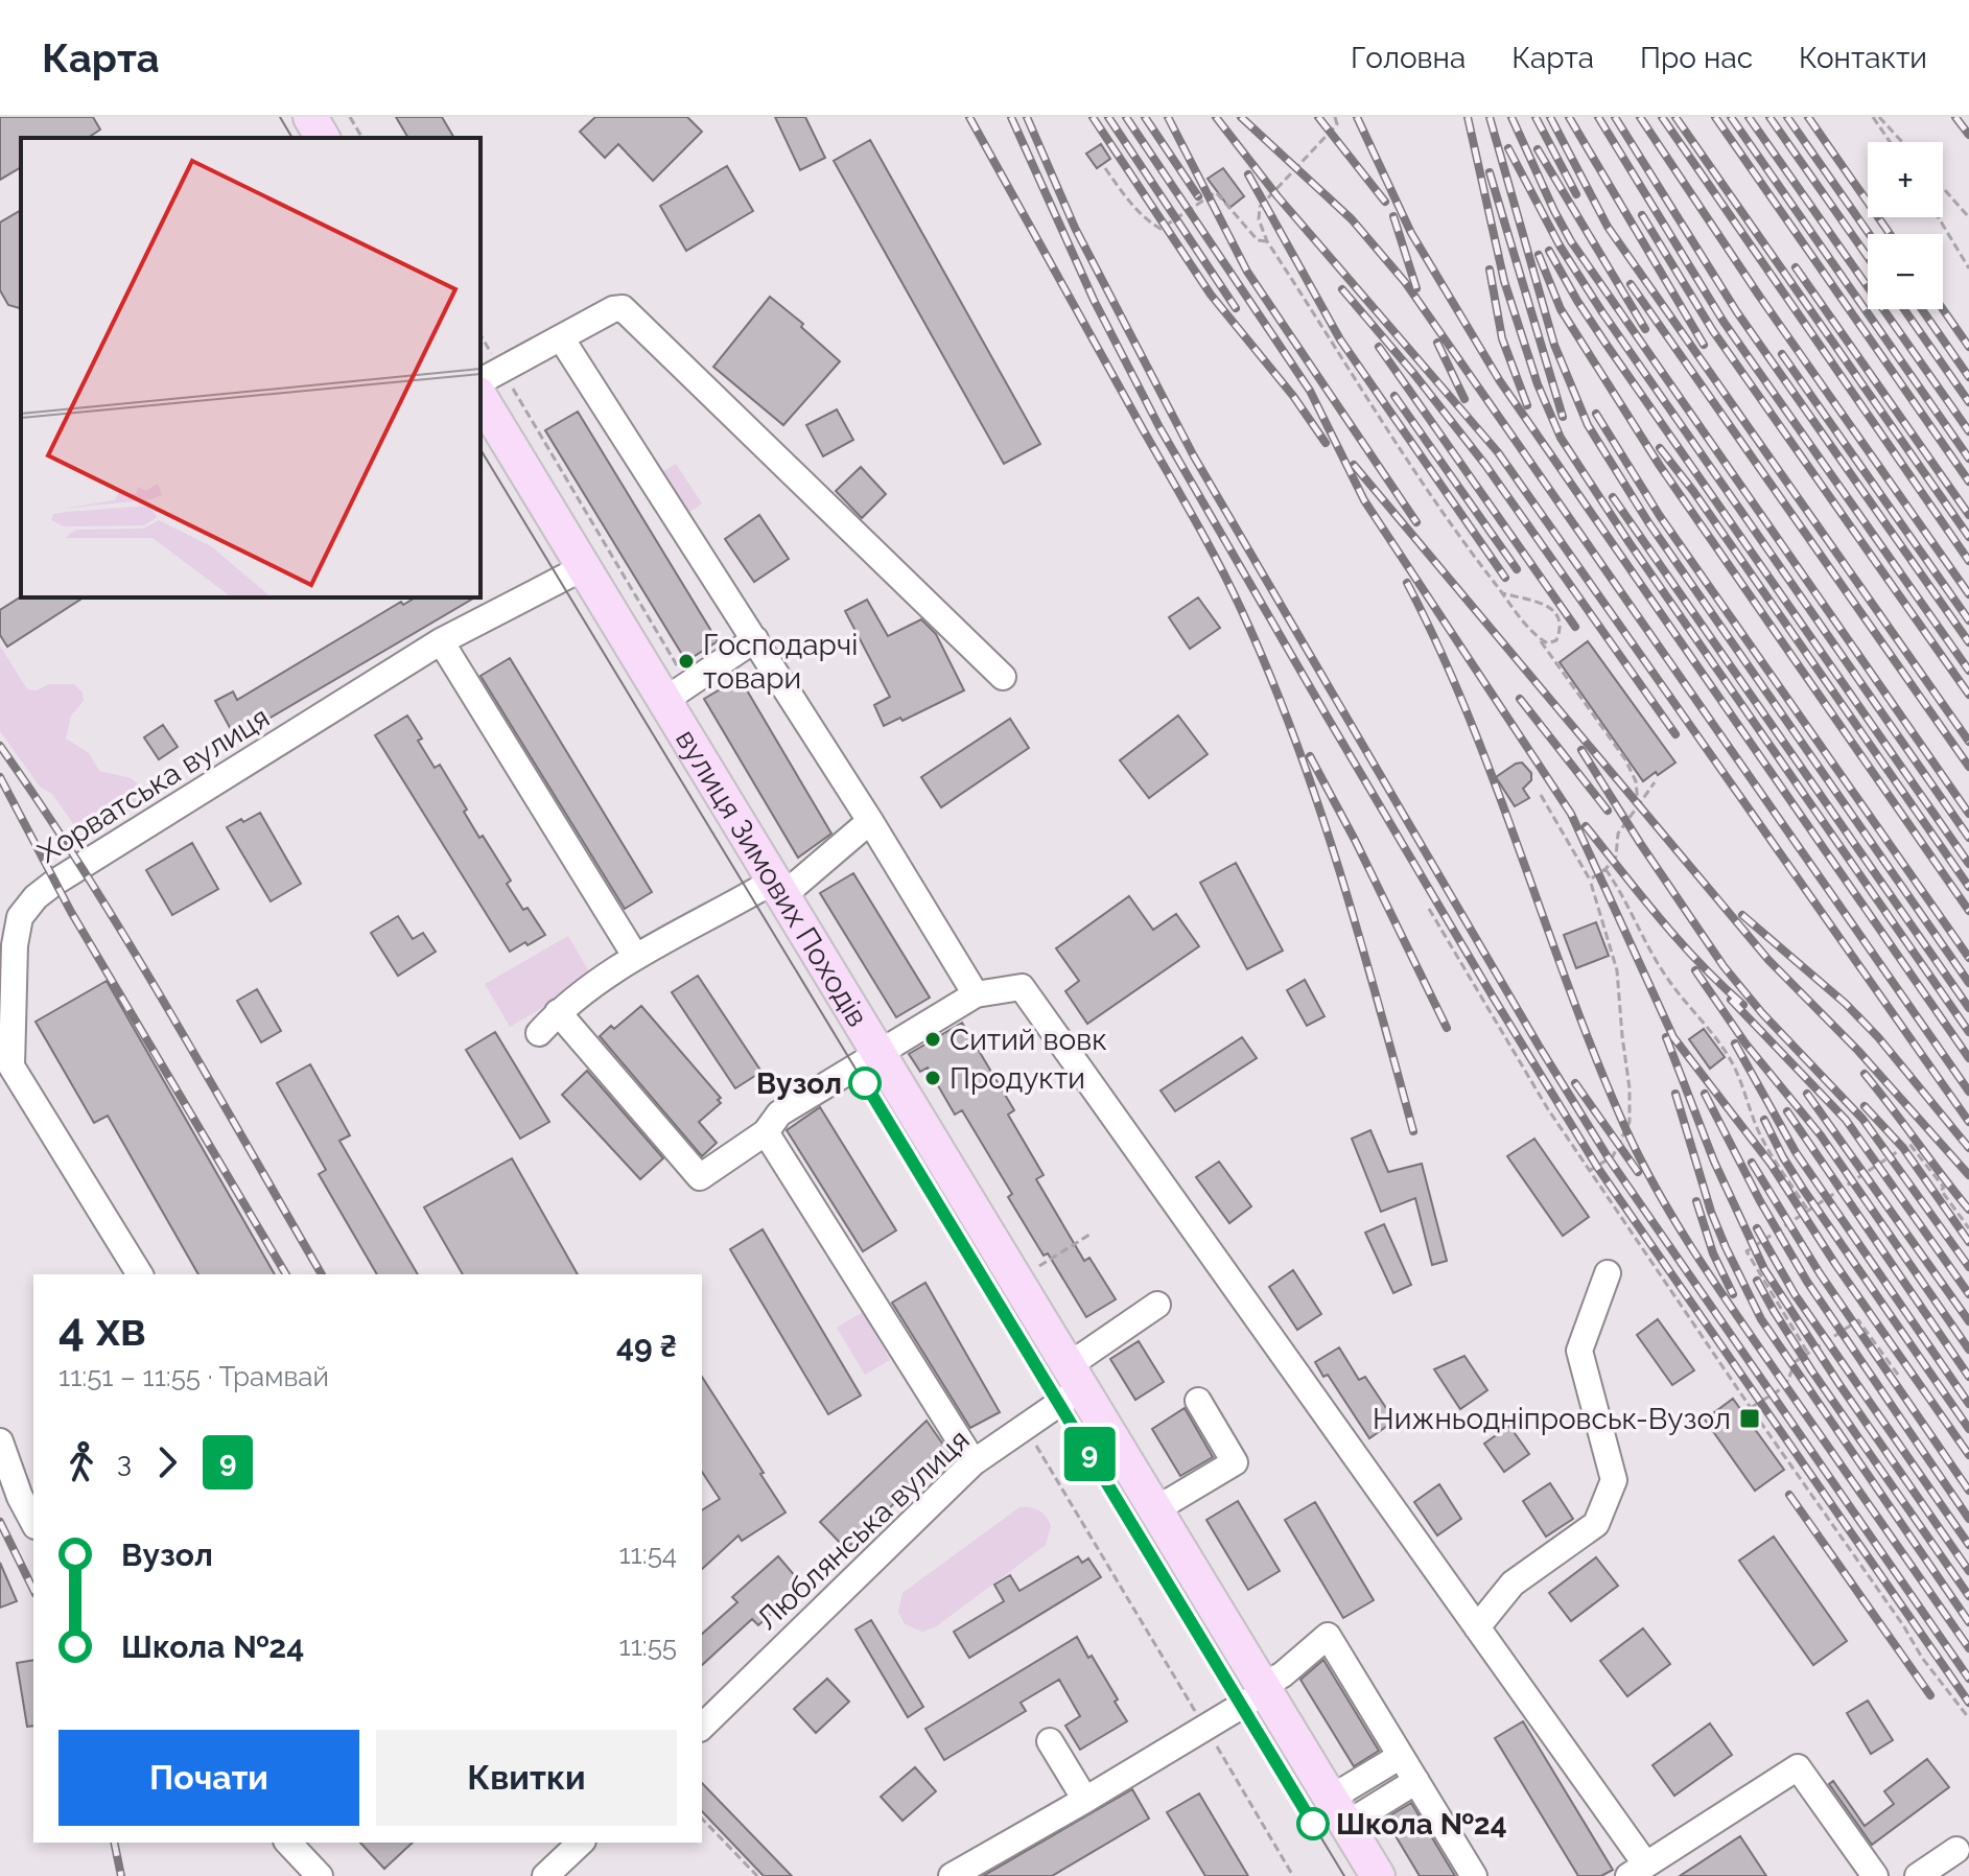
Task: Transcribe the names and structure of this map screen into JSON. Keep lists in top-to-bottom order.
{
  "streets": {
    "main road": ["вулиця Зимових Походів"],
    "street": ["Хорватська вулиця", "Люблянська вулиця"]
  },
  "crossings": [
    ["Хорватська вулиця", "вулиця Зимових Походів"],
    ["вулиця Зимових Походів", "Люблянська вулиця"]
  ],
  "places": {
    "other": [
      "Господарчі товари",
      "Ситий вовк",
      "Продукти",
      "Вузол",
      "Школа №24"
    ],
    "transit": ["Нижньодніпровськ-Вузол"]
  },
  "lines": ["tram line 9"],
  "page": {
    "header": "Карта",
    "nav": [
      "Головна",
      "Карта",
      "Про нас",
      "Контакти"
    ],
    "on_map": "9",
    "map_buttons": ["+", "−"],
    "heading": ["4 хв", "11:51 – 11:55 · Трамвай", "49 ₴"],
    "legs": ["3", "9"],
    "list": [
      {
        "name": "Вузол",
        "value": "11:54"
      },
      {
        "name": "Школа №24",
        "value": "11:55"
      }
    ],
    "buttons": ["Почати", "Квитки"]
  }
}
